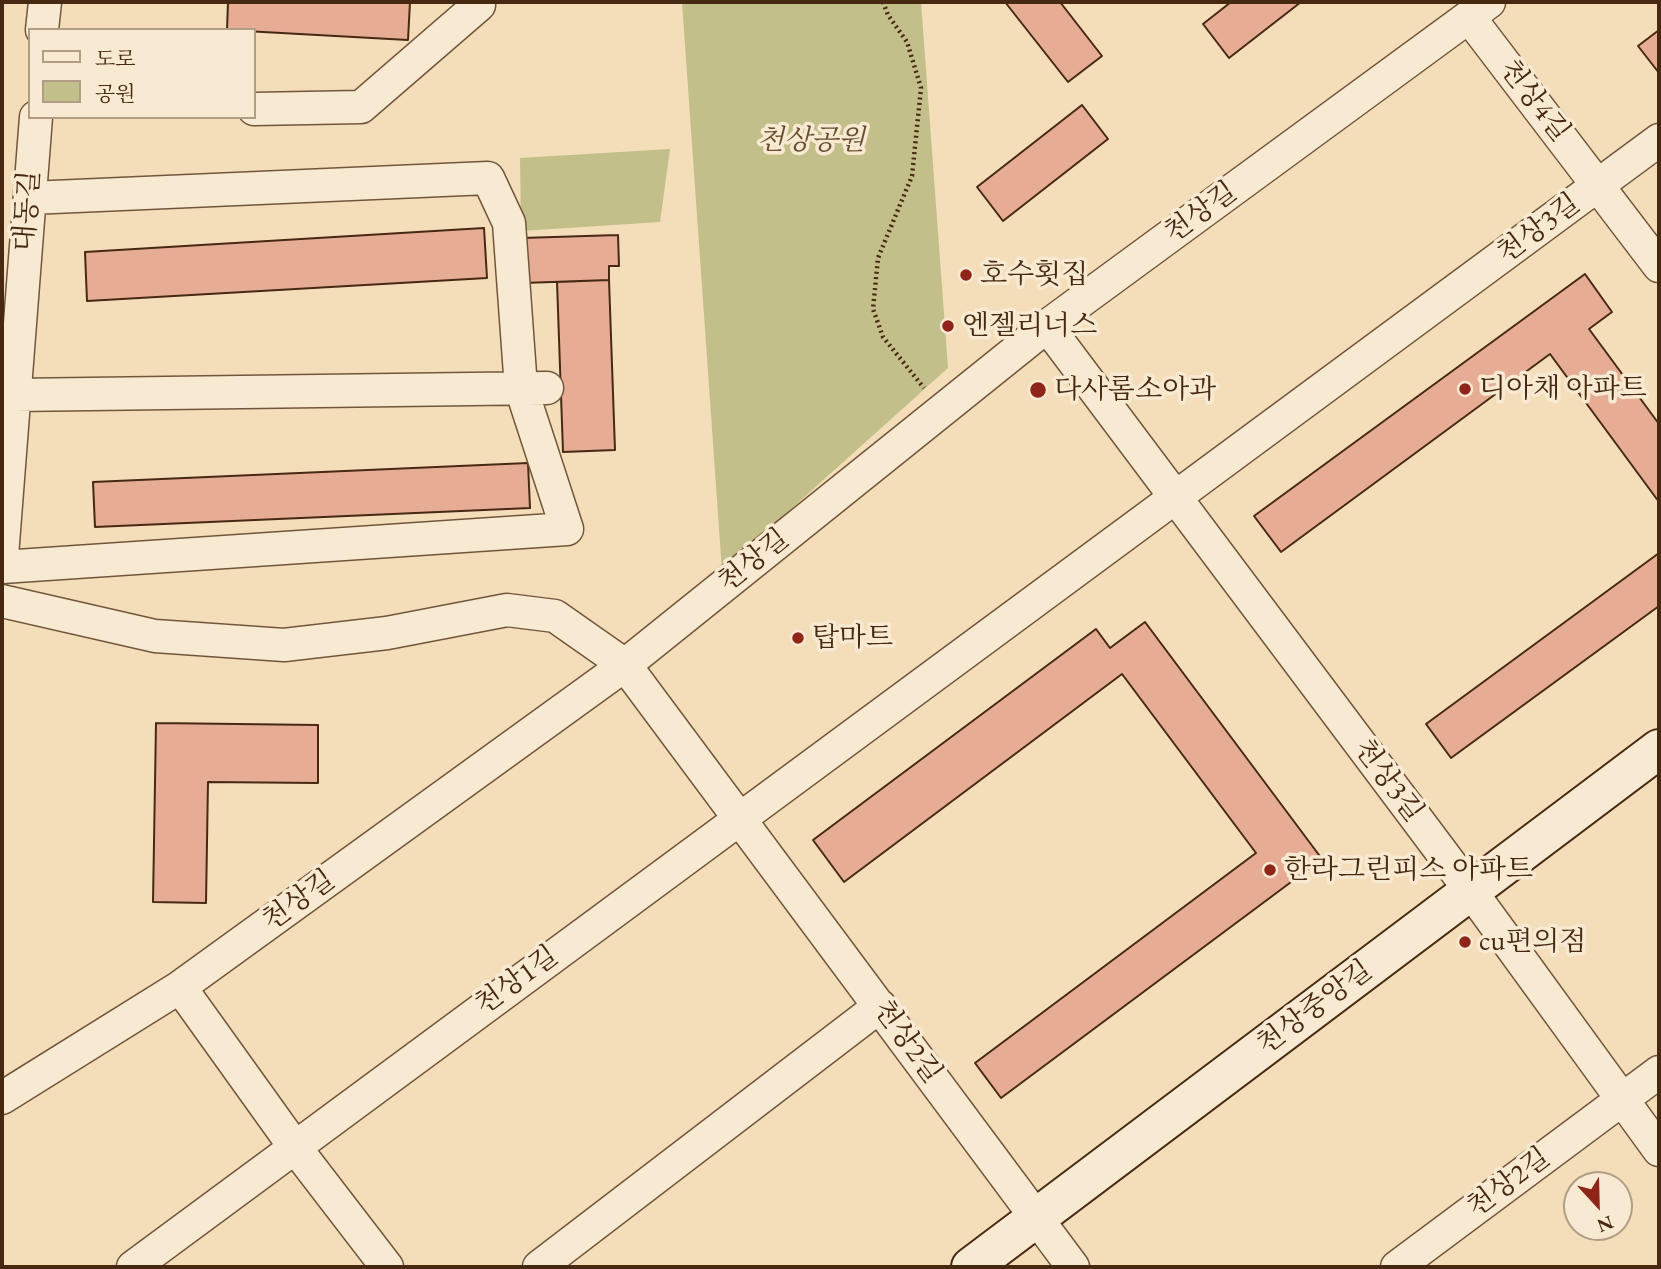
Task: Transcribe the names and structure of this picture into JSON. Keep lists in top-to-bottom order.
{
  "streets": {
    "street": [
      "천상4길",
      "대동길",
      "천상길",
      "천상3길",
      "천상1길",
      "천상중앙길",
      "천상2길"
    ]
  },
  "crossings": [
    ["천상4길", "천상길"],
    ["천상4길", "천상3길"],
    ["천상길", "천상3길"],
    ["천상길", "천상2길"],
    ["천상3길", "천상중앙길"],
    ["천상3길", "천상2길"],
    ["천상1길", "천상2길"],
    ["천상중앙길", "천상2길"]
  ],
  "parks": ["천상공원"],
  "places": [
    "호수횟집",
    "엔젤리너스",
    "디아채 아파트",
    "다사롬소아과",
    "탑마트",
    "한라그린피스 아파트",
    "cu편의점"
  ],
  "legend": ["도로", "공원"],
  "north": "bottom"
}
